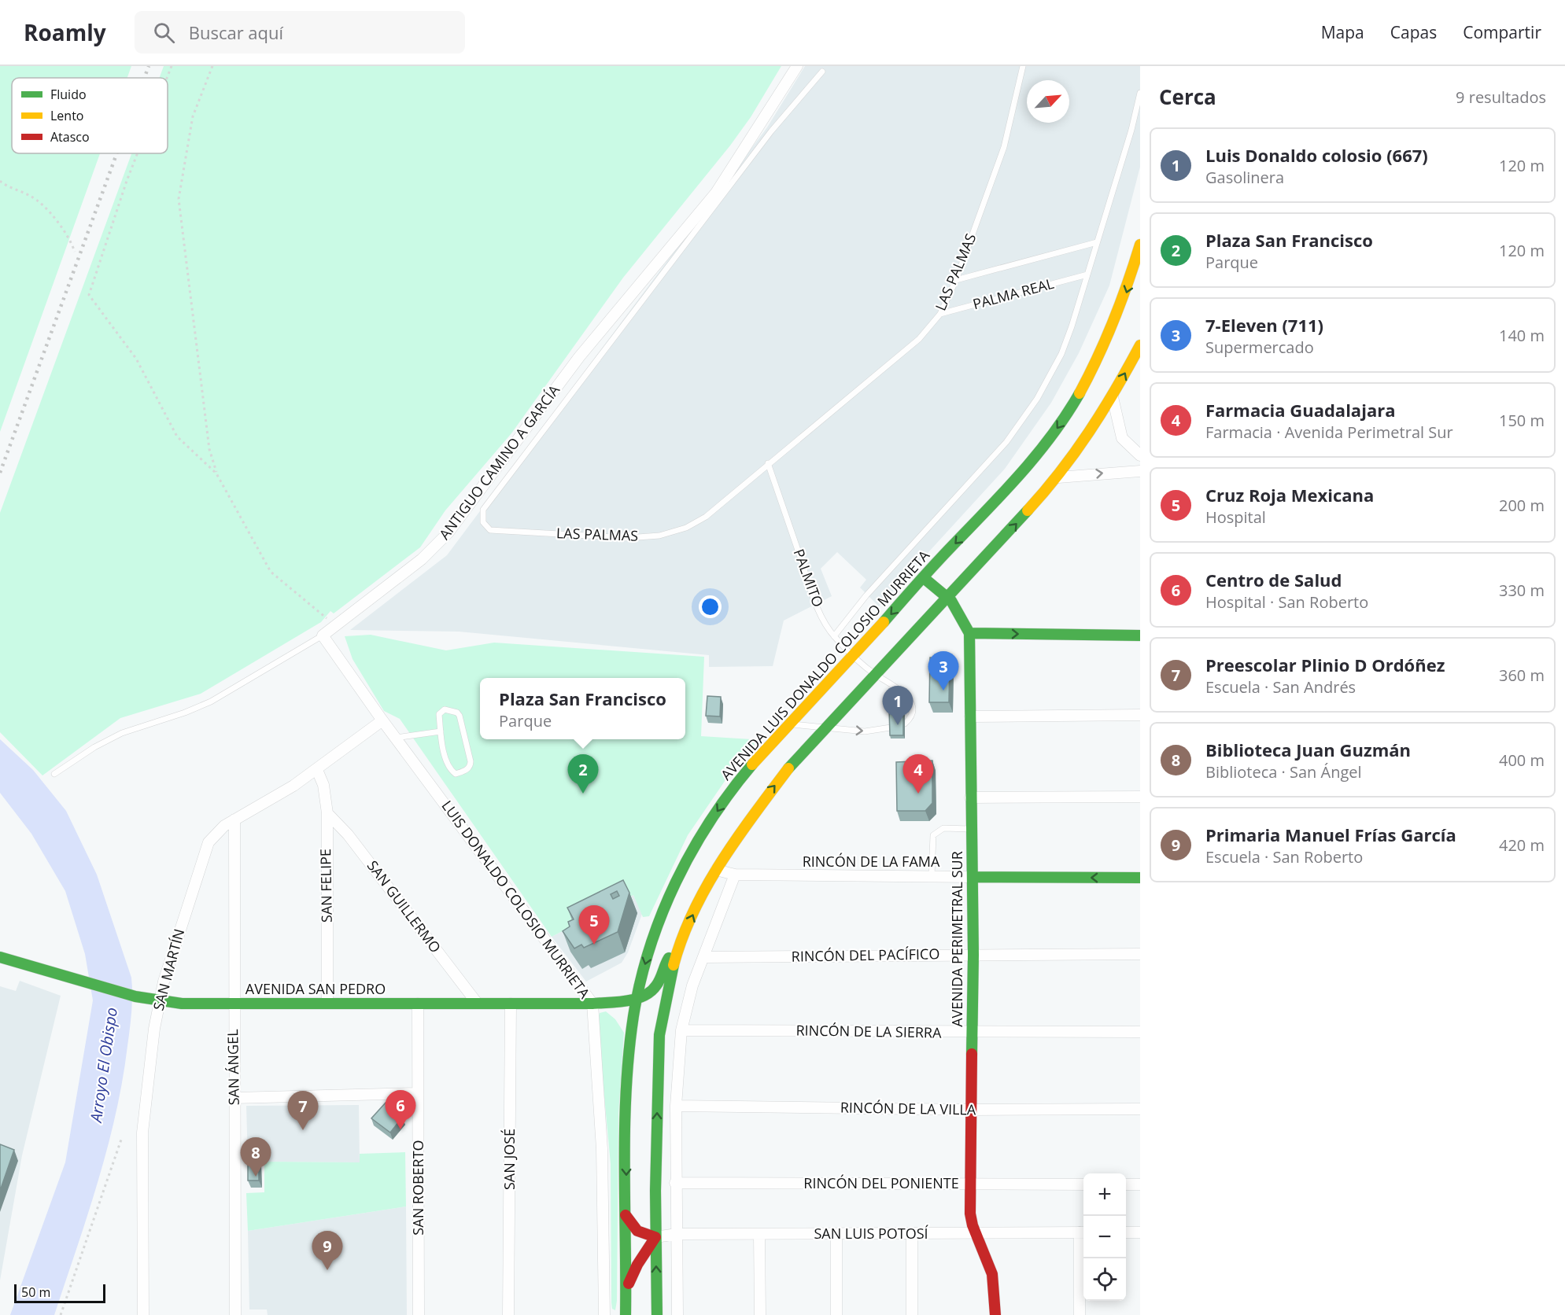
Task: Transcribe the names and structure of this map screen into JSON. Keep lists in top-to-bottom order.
{
  "streets": {
    "main road": [
      "AVENIDA LUIS DONALDO COLOSIO MURRIETA",
      "RINCÓN DE LA FAMA",
      "AVENIDA PERIMETRAL SUR",
      "AVENIDA SAN PEDRO"
    ],
    "street": [
      "ANTIGUO CAMINO A GARCÍA",
      "SAN FELIPE",
      "LUIS DONALDO COLOSIO MURRIETA",
      "SAN GUILLERMO",
      "RINCÓN DEL PACÍFICO",
      "SAN MARTÍN",
      "RINCÓN DE LA SIERRA",
      "SAN ÁNGEL",
      "RINCÓN DE LA VILLA",
      "SAN JOSÉ",
      "RINCÓN DEL PONIENTE",
      "SAN ROBERTO",
      "SAN LUIS POTOSÍ"
    ],
    "lane": ["LAS PALMAS", "PALMA REAL", "PALMITO"]
  },
  "crossings": [
    ["LAS PALMAS", "PALMA REAL"],
    ["LAS PALMAS", "PALMITO"],
    ["ANTIGUO CAMINO A GARCÍA", "LUIS DONALDO COLOSIO MURRIETA"],
    ["PALMITO", "AVENIDA LUIS DONALDO COLOSIO MURRIETA"],
    ["AVENIDA LUIS DONALDO COLOSIO MURRIETA", "AVENIDA PERIMETRAL SUR"],
    ["AVENIDA LUIS DONALDO COLOSIO MURRIETA", "AVENIDA SAN PEDRO"],
    ["RINCÓN DE LA FAMA", "AVENIDA PERIMETRAL SUR"],
    ["SAN FELIPE", "SAN GUILLERMO"],
    ["SAN FELIPE", "SAN MARTÍN"],
    ["SAN FELIPE", "AVENIDA SAN PEDRO"],
    ["LUIS DONALDO COLOSIO MURRIETA", "SAN MARTÍN"],
    ["LUIS DONALDO COLOSIO MURRIETA", "AVENIDA SAN PEDRO"],
    ["SAN GUILLERMO", "AVENIDA SAN PEDRO"],
    ["AVENIDA PERIMETRAL SUR", "RINCÓN DEL PACÍFICO"],
    ["AVENIDA PERIMETRAL SUR", "RINCÓN DE LA SIERRA"],
    ["AVENIDA PERIMETRAL SUR", "RINCÓN DE LA VILLA"],
    ["AVENIDA PERIMETRAL SUR", "RINCÓN DEL PONIENTE"],
    ["AVENIDA PERIMETRAL SUR", "SAN LUIS POTOSÍ"],
    ["SAN MARTÍN", "AVENIDA SAN PEDRO"],
    ["SAN MARTÍN", "SAN ÁNGEL"],
    ["AVENIDA SAN PEDRO", "SAN ÁNGEL"],
    ["AVENIDA SAN PEDRO", "SAN JOSÉ"],
    ["AVENIDA SAN PEDRO", "SAN ROBERTO"]
  ],
  "water": ["Arroyo El Obispo"],
  "legend": ["Fluido", "Lento", "Atasco"],
  "scale_bar": "50 m",
  "north": "top right",
  "page": {
    "header": "Roamly",
    "search": "Buscar aquí",
    "nav": ["Mapa", "Capas", "Compartir"],
    "heading": ["Cerca", "9 resultados"],
    "list": [
      {
        "mark": "1",
        "name": "Luis Donaldo colosio (667)",
        "note": "Gasolinera",
        "value": "120 m"
      },
      {
        "mark": "2",
        "name": "Plaza San Francisco",
        "note": "Parque",
        "value": "120 m"
      },
      {
        "mark": "3",
        "name": "7-Eleven (711)",
        "note": "Supermercado",
        "value": "140 m"
      },
      {
        "mark": "4",
        "name": "Farmacia Guadalajara",
        "note": "Farmacia · Avenida Perimetral Sur",
        "value": "150 m"
      },
      {
        "mark": "5",
        "name": "Cruz Roja Mexicana",
        "note": "Hospital",
        "value": "200 m"
      },
      {
        "mark": "6",
        "name": "Centro de Salud",
        "note": "Hospital · San Roberto",
        "value": "330 m"
      },
      {
        "mark": "7",
        "name": "Preescolar Plinio D Ordóñez",
        "note": "Escuela · San Andrés",
        "value": "360 m"
      },
      {
        "mark": "8",
        "name": "Biblioteca Juan Guzmán",
        "note": "Biblioteca · San Ángel",
        "value": "400 m"
      },
      {
        "mark": "9",
        "name": "Primaria Manuel Frías García",
        "note": "Escuela · San Roberto",
        "value": "420 m"
      }
    ],
    "pins": [
      "3",
      "1",
      "2",
      "4",
      "5",
      "6",
      "7",
      "8",
      "9"
    ],
    "popup": ["Plaza San Francisco", "Parque"],
    "map_buttons": ["+", "−"],
    "scale": "50 m"
  }
}
